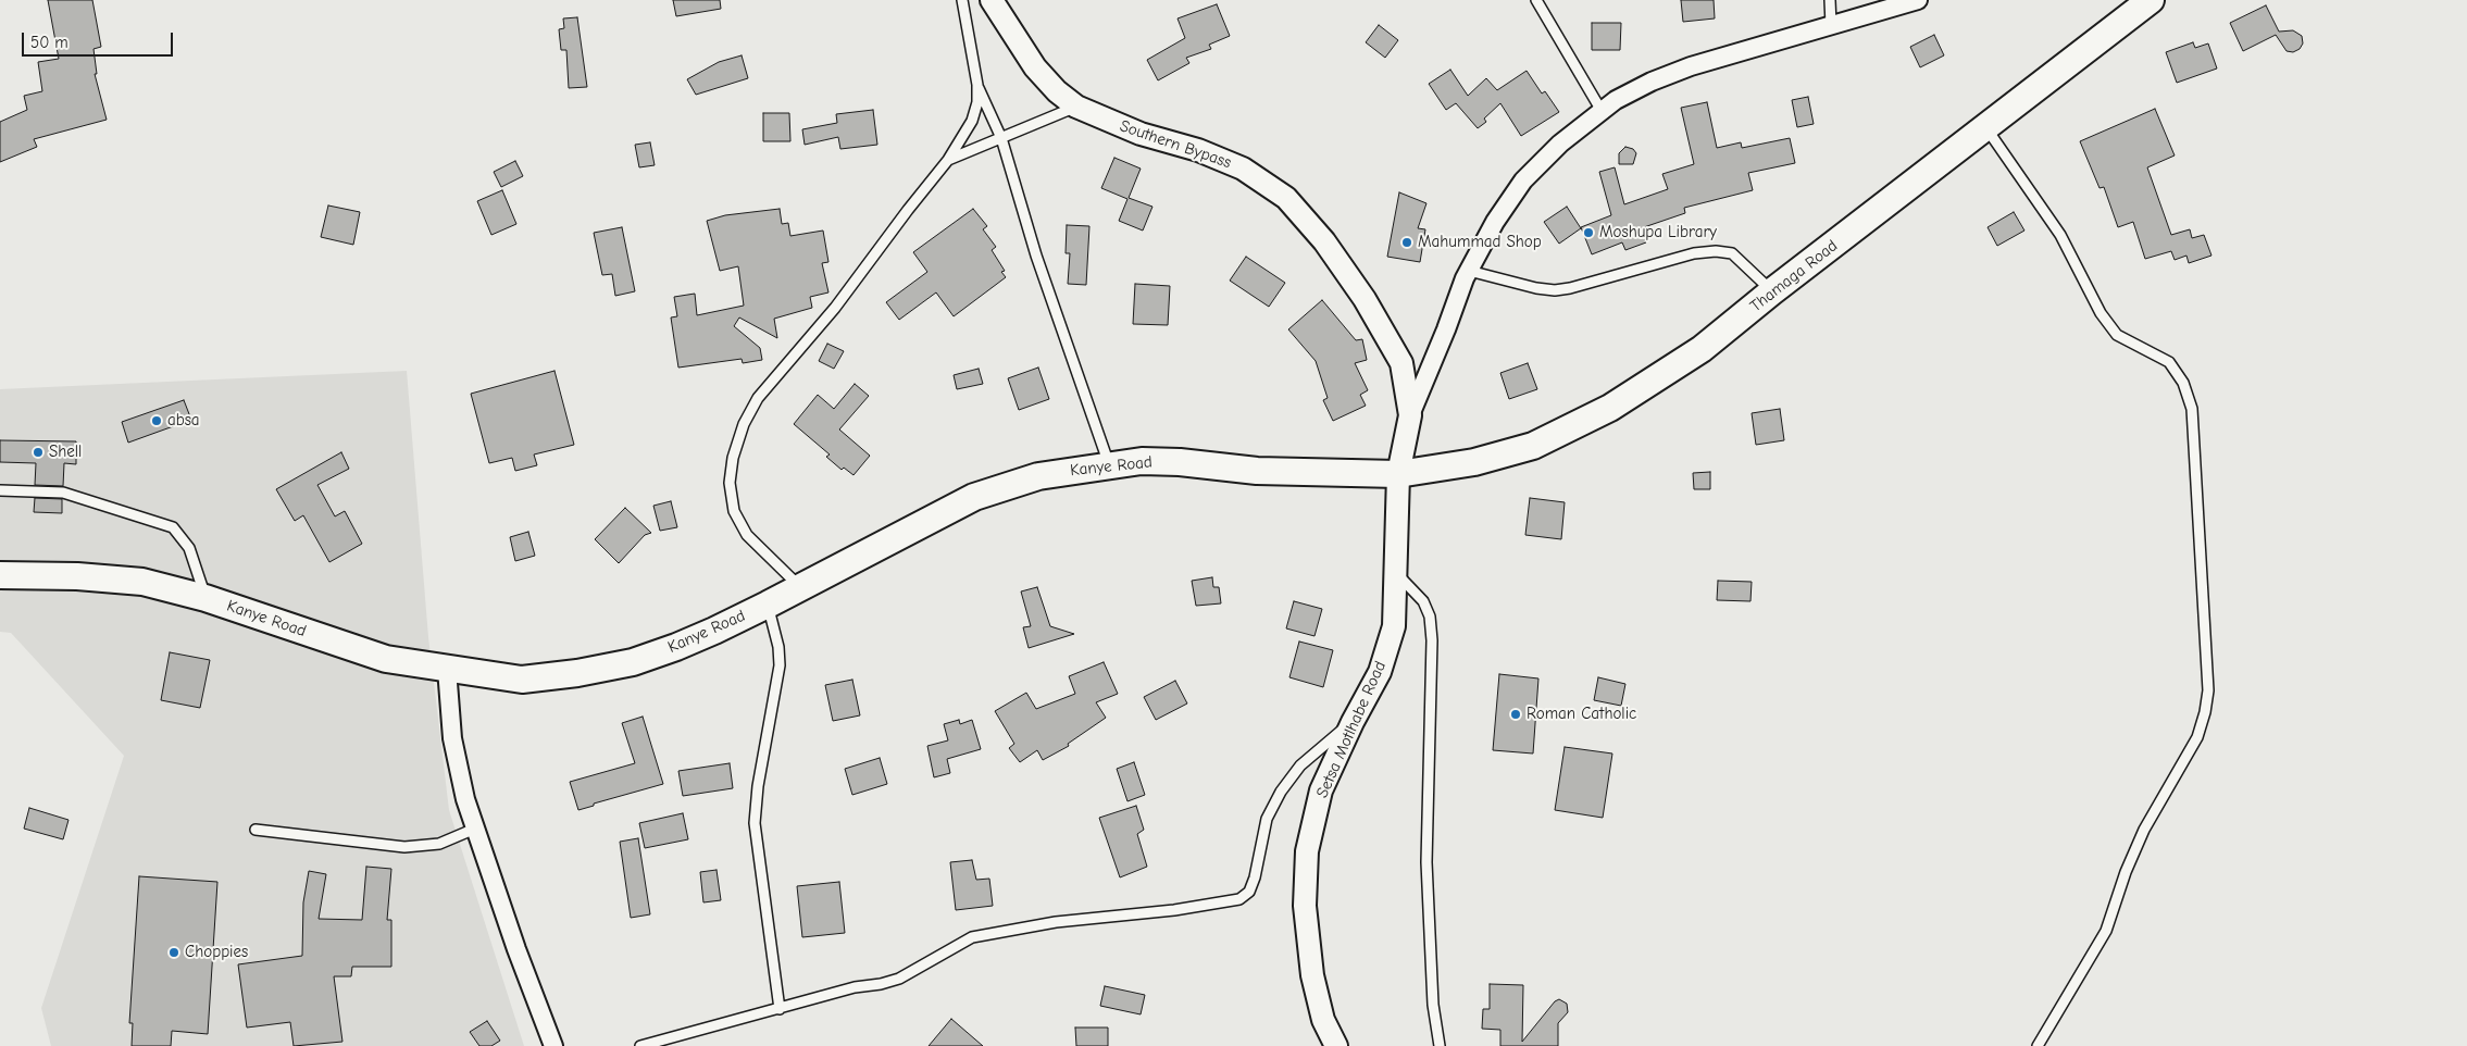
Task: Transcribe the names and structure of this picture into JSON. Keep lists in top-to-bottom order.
{
  "streets": {
    "main road": ["Thamaga Road", "Kanye Road"],
    "street": ["Southern Bypass", "Setsa Motlhabe Road"]
  },
  "crossings": [
    ["Southern Bypass", "Thamaga Road"],
    ["Southern Bypass", "Kanye Road"],
    ["Southern Bypass", "Setsa Motlhabe Road"],
    ["Thamaga Road", "Kanye Road"],
    ["Thamaga Road", "Setsa Motlhabe Road"],
    ["Kanye Road", "Setsa Motlhabe Road"]
  ],
  "places": [
    "Moshupa Library",
    "Mahummad Shop",
    "absa",
    "Shell",
    "Roman Catholic",
    "Choppies"
  ],
  "scale_bar": "50 m"
}
